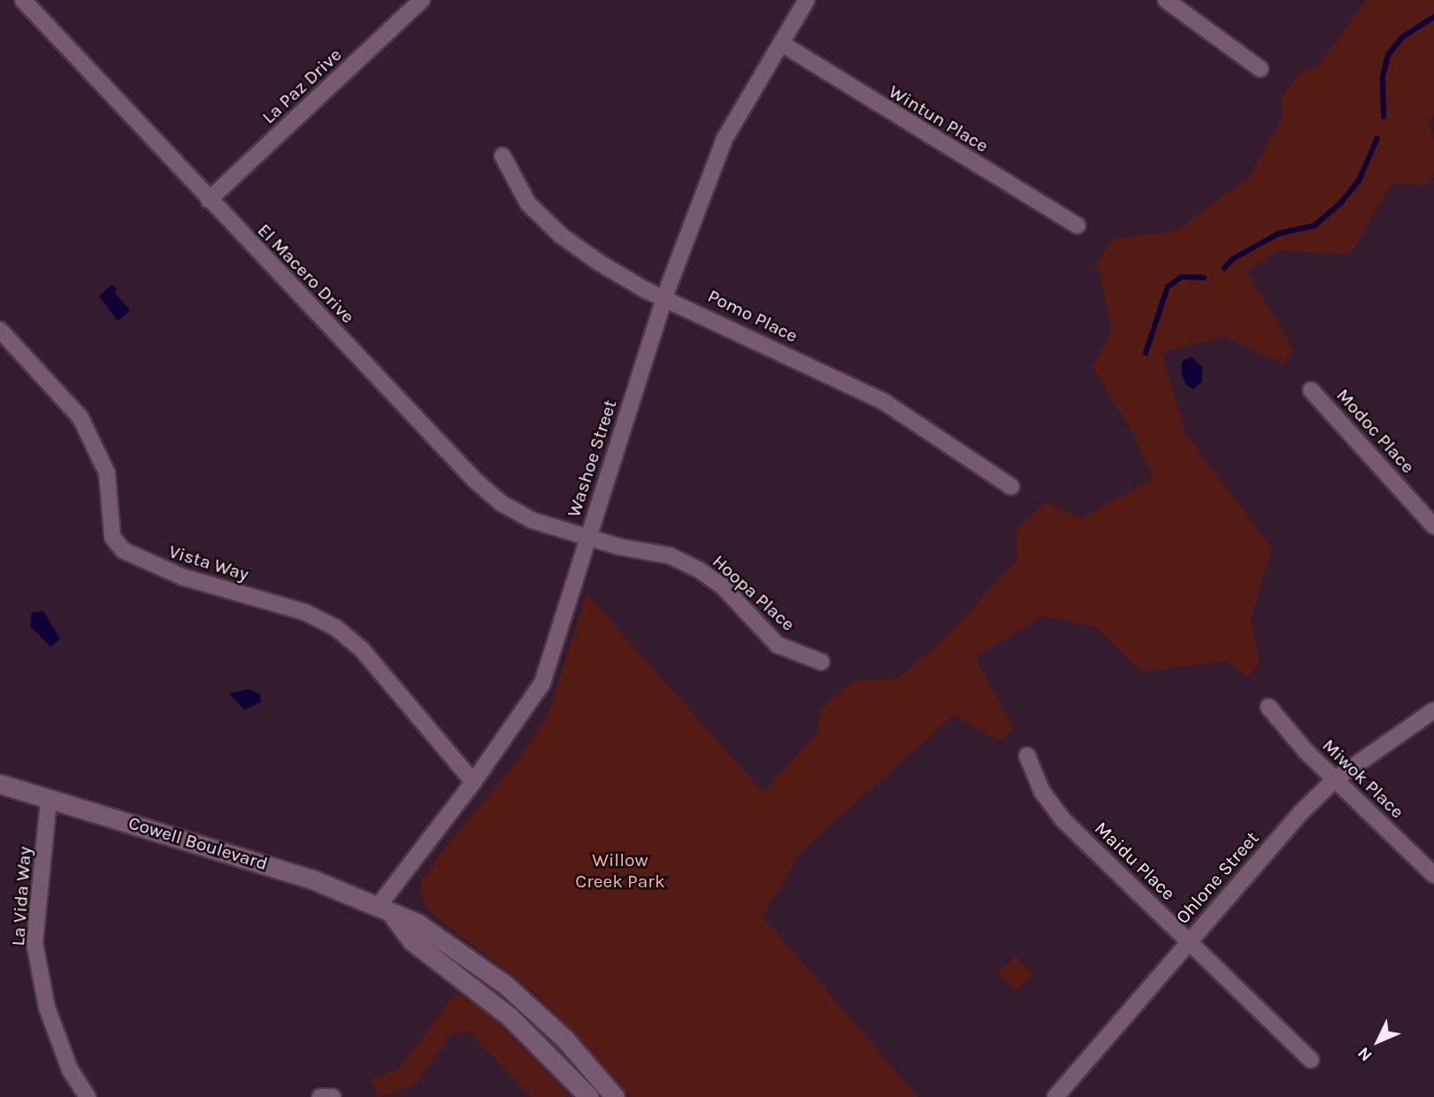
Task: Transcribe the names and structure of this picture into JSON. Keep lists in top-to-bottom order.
{
  "streets": {
    "main road": ["Cowell Boulevard"],
    "street": [
      "La Paz Drive",
      "Wintun Place",
      "El Macero Drive",
      "Pomo Place",
      "Modoc Place",
      "Washoe Street",
      "Vista Way",
      "Hoopa Place",
      "Miwok Place",
      "Maidu Place",
      "Ohlone Street",
      "La Vida Way"
    ]
  },
  "crossings": [
    ["La Paz Drive", "El Macero Drive"],
    ["Wintun Place", "Washoe Street"],
    ["El Macero Drive", "Washoe Street"],
    ["El Macero Drive", "Hoopa Place"],
    ["Pomo Place", "Washoe Street"],
    ["Washoe Street", "Vista Way"],
    ["Washoe Street", "Hoopa Place"],
    ["Washoe Street", "Cowell Boulevard"],
    ["Miwok Place", "Ohlone Street"],
    ["Cowell Boulevard", "La Vida Way"],
    ["Maidu Place", "Ohlone Street"]
  ],
  "parks": ["Willow Creek Park"],
  "north": "bottom left"
}
